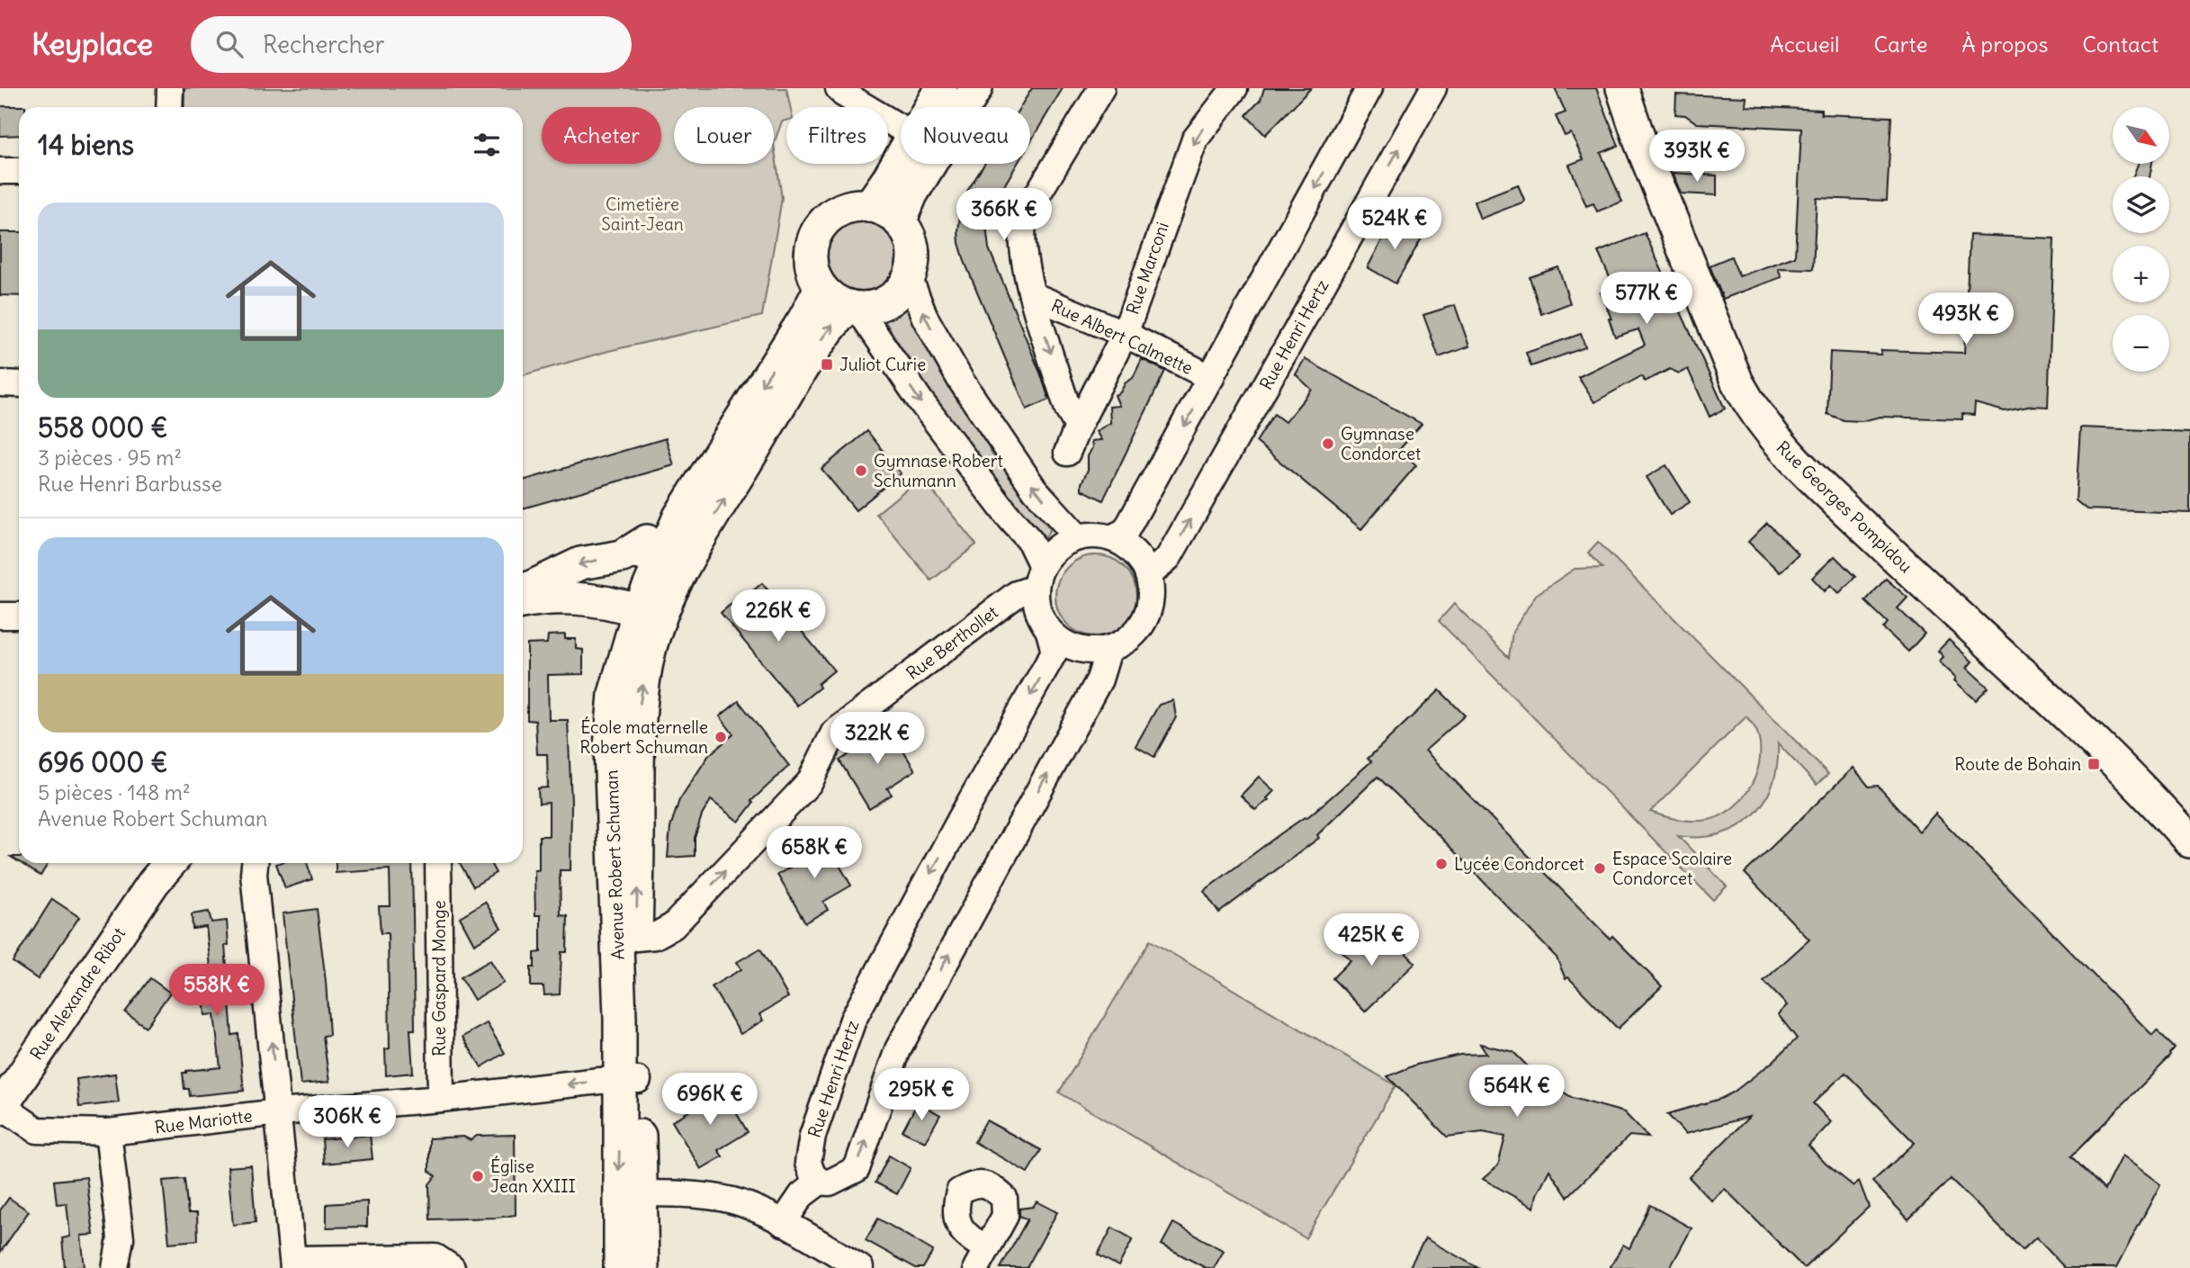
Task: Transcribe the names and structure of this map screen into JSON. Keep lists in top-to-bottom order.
{
  "streets": {
    "main road": ["Rue Georges Pompidou", "Avenue Robert Schuman", "Rue Alexandre Ribot"],
    "street": [
      "Rue Marconi",
      "Rue Henri Hertz",
      "Rue Albert Calmette",
      "Rue Berthollet",
      "Rue Gaspard Monge",
      "Rue Mariotte"
    ]
  },
  "crossings": [
    ["Rue Marconi", "Rue Albert Calmette"],
    ["Rue Henri Hertz", "Rue Berthollet"],
    ["Rue Berthollet", "Avenue Robert Schuman"],
    ["Avenue Robert Schuman", "Rue Mariotte"],
    ["Rue Gaspard Monge", "Rue Mariotte"],
    ["Rue Alexandre Ribot", "Rue Mariotte"]
  ],
  "parks": ["Cimetière Saint-Jean"],
  "places": {
    "transit": ["Juliot Curie", "Route de Bohain"],
    "other": [
      "Gymnase Condorcet",
      "Gymnase Robert Schumann",
      "École maternelle Robert Schuman",
      "Lycée Condorcet",
      "Espace Scolaire Condorcet",
      "Église Jean XXIII"
    ]
  },
  "north": "bottom right",
  "page": {
    "header": "Keyplace",
    "search": "Rechercher",
    "nav": [
      "Accueil",
      "Carte",
      "À propos",
      "Contact"
    ],
    "map_buttons": ["+", "−"],
    "chip": [
      "Acheter",
      "Louer",
      "Filtres",
      "Nouveau"
    ],
    "heading": "14 biens",
    "price": [
      "393K €",
      "366K €",
      "524K €",
      "577K €",
      "493K €",
      "226K €",
      "322K €",
      "658K €",
      "425K €",
      "558K €",
      "564K €",
      "295K €",
      "696K €",
      "306K €"
    ],
    "list": [
      {
        "name": "558 000 €",
        "note": "3 pièces · 95 m² · Rue Henri Barbusse"
      },
      {
        "name": "696 000 €",
        "note": "5 pièces · 148 m² · Avenue Robert Schuman"
      }
    ]
  }
}
